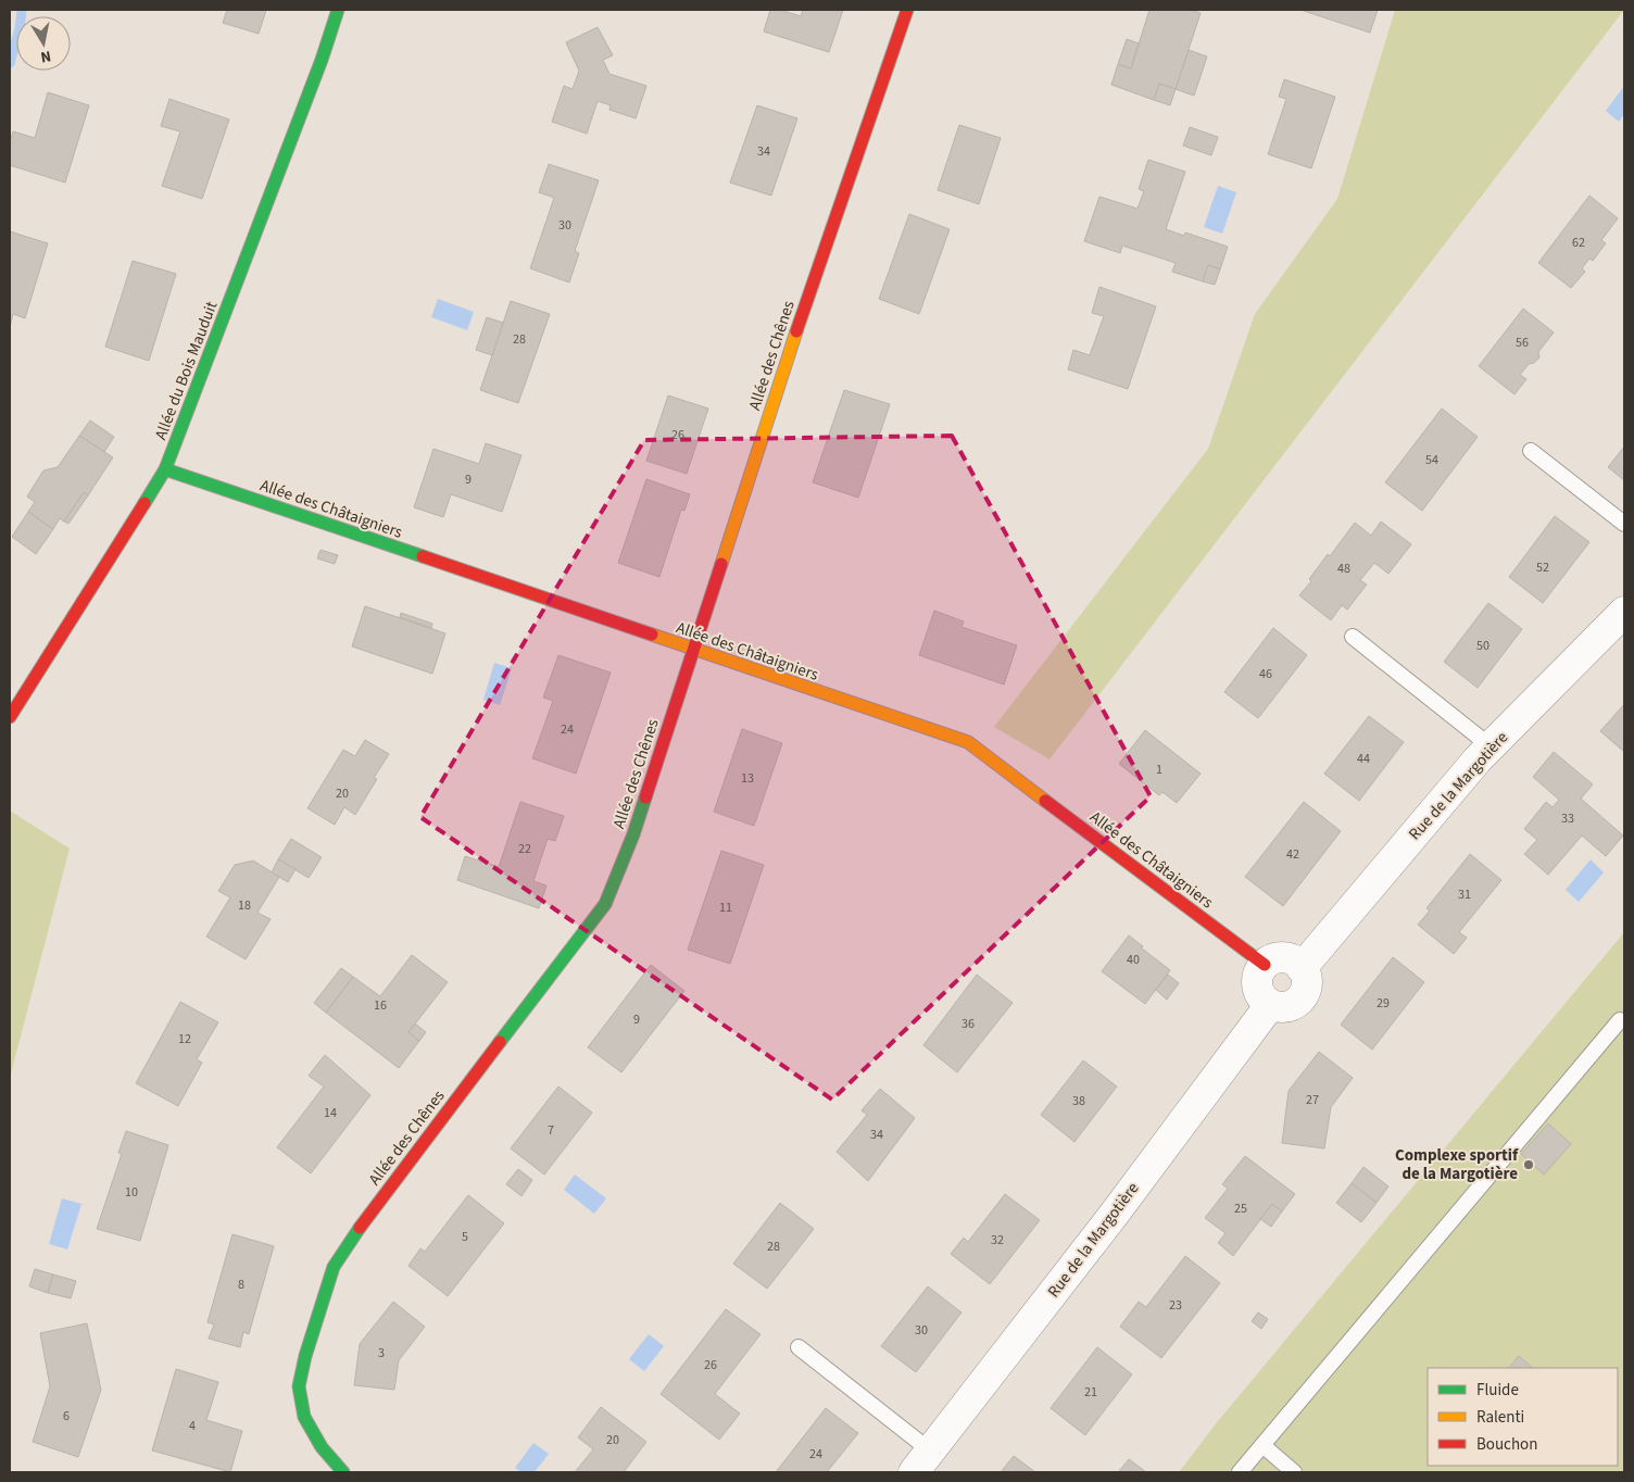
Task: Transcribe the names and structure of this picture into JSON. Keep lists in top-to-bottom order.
{
  "streets": {
    "street": [
      "Allée des Chênes",
      "Allée du Bois Mauduit",
      "Allée des Châtaigniers",
      "Rue de la Margotière"
    ]
  },
  "crossings": [
    ["Allée des Chênes", "Allée des Châtaigniers"],
    ["Allée du Bois Mauduit", "Allée des Châtaigniers"],
    ["Allée des Châtaigniers", "Rue de la Margotière"]
  ],
  "places": ["Complexe sportif de la Margotière"],
  "house_numbers": [
    "34",
    "30",
    "62",
    "28",
    "56",
    "26",
    "54",
    "9",
    "52",
    "48",
    "50",
    "46",
    "24",
    "44",
    "1",
    "13",
    "20",
    "33",
    "22",
    "42",
    "31",
    "18",
    "11",
    "40",
    "29",
    "16",
    "9",
    "36",
    "12",
    "27",
    "38",
    "14",
    "7",
    "34",
    "10",
    "25",
    "5",
    "32",
    "28",
    "8",
    "23",
    "30",
    "3",
    "26",
    "21",
    "6",
    "4",
    "20",
    "24"
  ],
  "legend": ["Fluide", "Ralenti", "Bouchon"],
  "north": "bottom"
}
